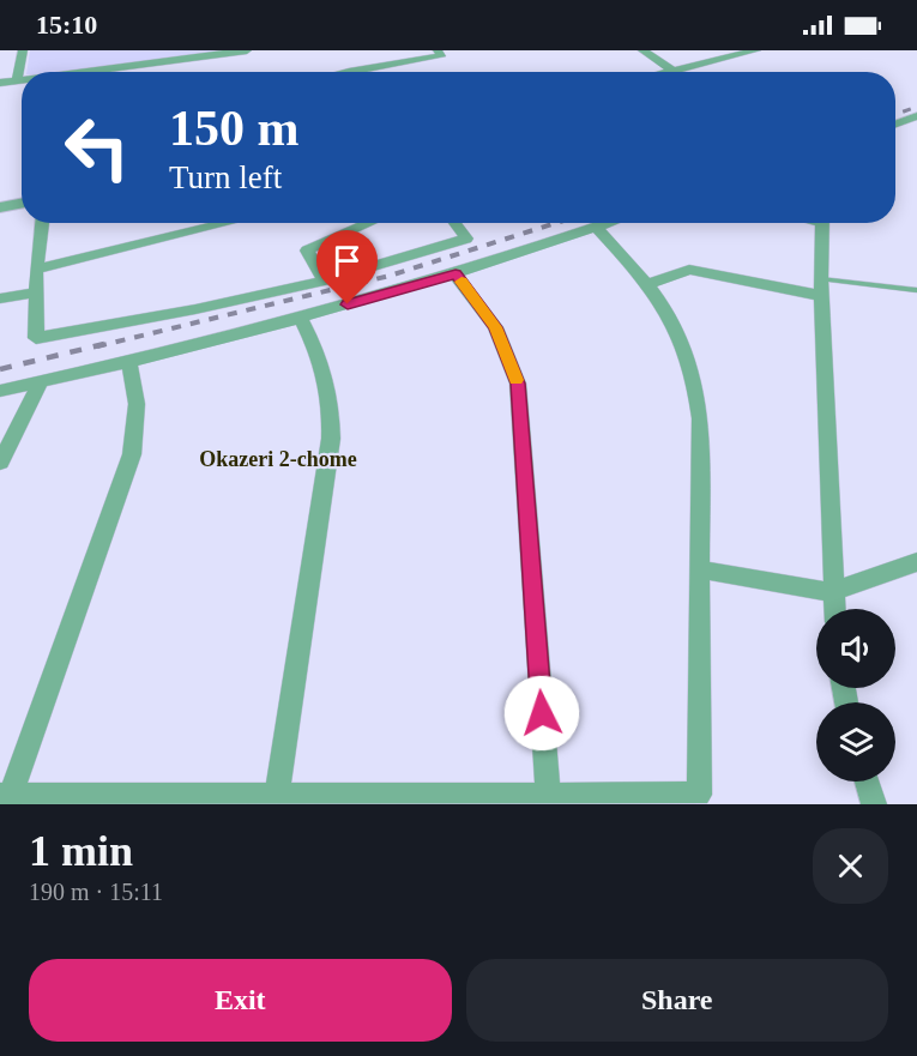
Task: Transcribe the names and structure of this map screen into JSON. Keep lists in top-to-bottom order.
{
  "districts": ["Okazeri 2-chome"],
  "page": {
    "status": "15:10",
    "turn": ["150 m", "Turn left"],
    "heading": ["1 min", "190 m · 15:11"],
    "buttons": ["Exit", "Share"]
  }
}
